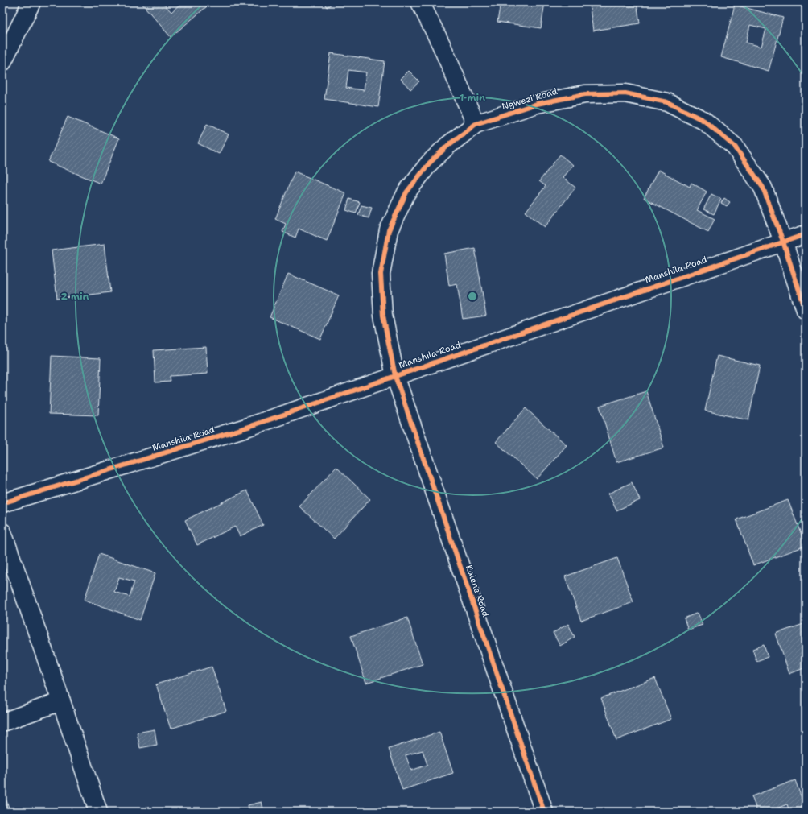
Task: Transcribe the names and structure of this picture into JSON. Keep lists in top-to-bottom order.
{
  "streets": {
    "street": ["Ngwezi Road", "Manshila Road", "Kalene Road"]
  },
  "crossings": [
    ["Ngwezi Road", "Manshila Road"],
    ["Ngwezi Road", "Kalene Road"],
    ["Manshila Road", "Kalene Road"]
  ],
  "rings": ["1 min", "2 min"]
}
